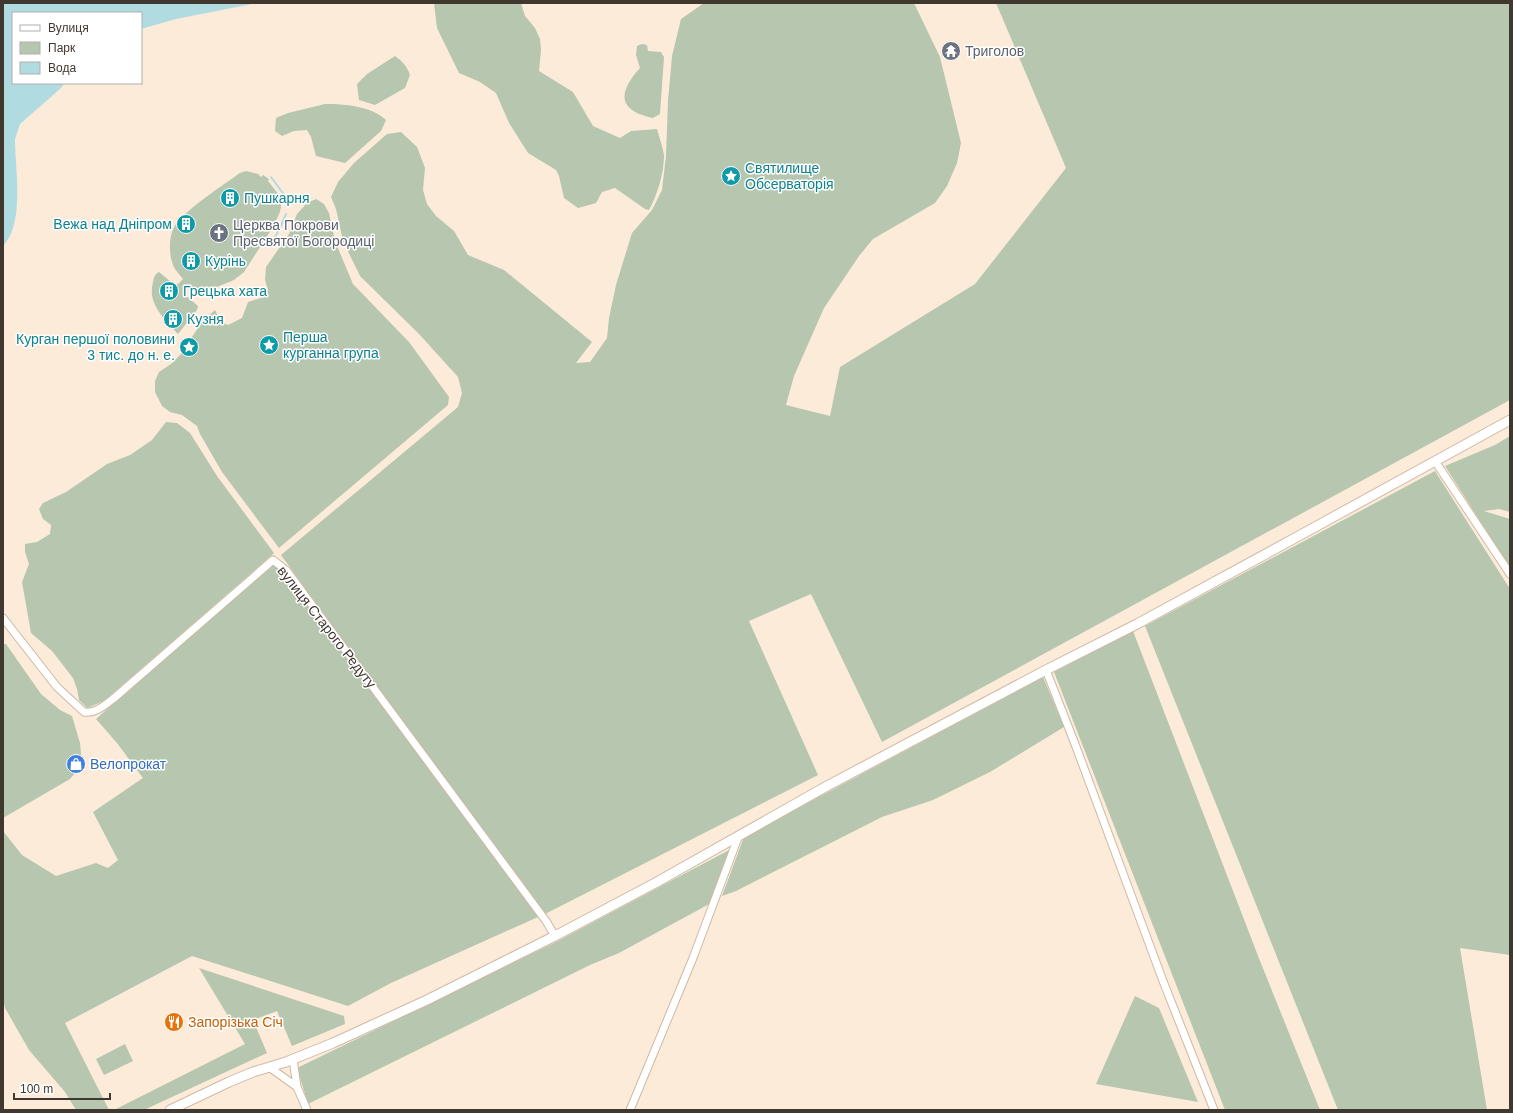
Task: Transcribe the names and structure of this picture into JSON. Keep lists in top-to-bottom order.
{
  "streets": {
    "street": ["вулиця Старого Редуту"]
  },
  "places": {
    "temple": ["Триголов"],
    "place": ["Святилище Обсерваторія", "Перша курганна група", "Курган першої половини 3 тис. до н. е."],
    "building": [
      "Пушкарня",
      "Вежа над Дніпром",
      "Курінь",
      "Грецька хата",
      "Кузня"
    ],
    "church": ["Церква Покрови Пресвятої Богородиці"],
    "shop": ["Велопрокат"],
    "restaurant": ["Запорізька Січ"]
  },
  "legend": ["Вулиця", "Парк", "Вода"],
  "scale_bar": "100 m"
}
